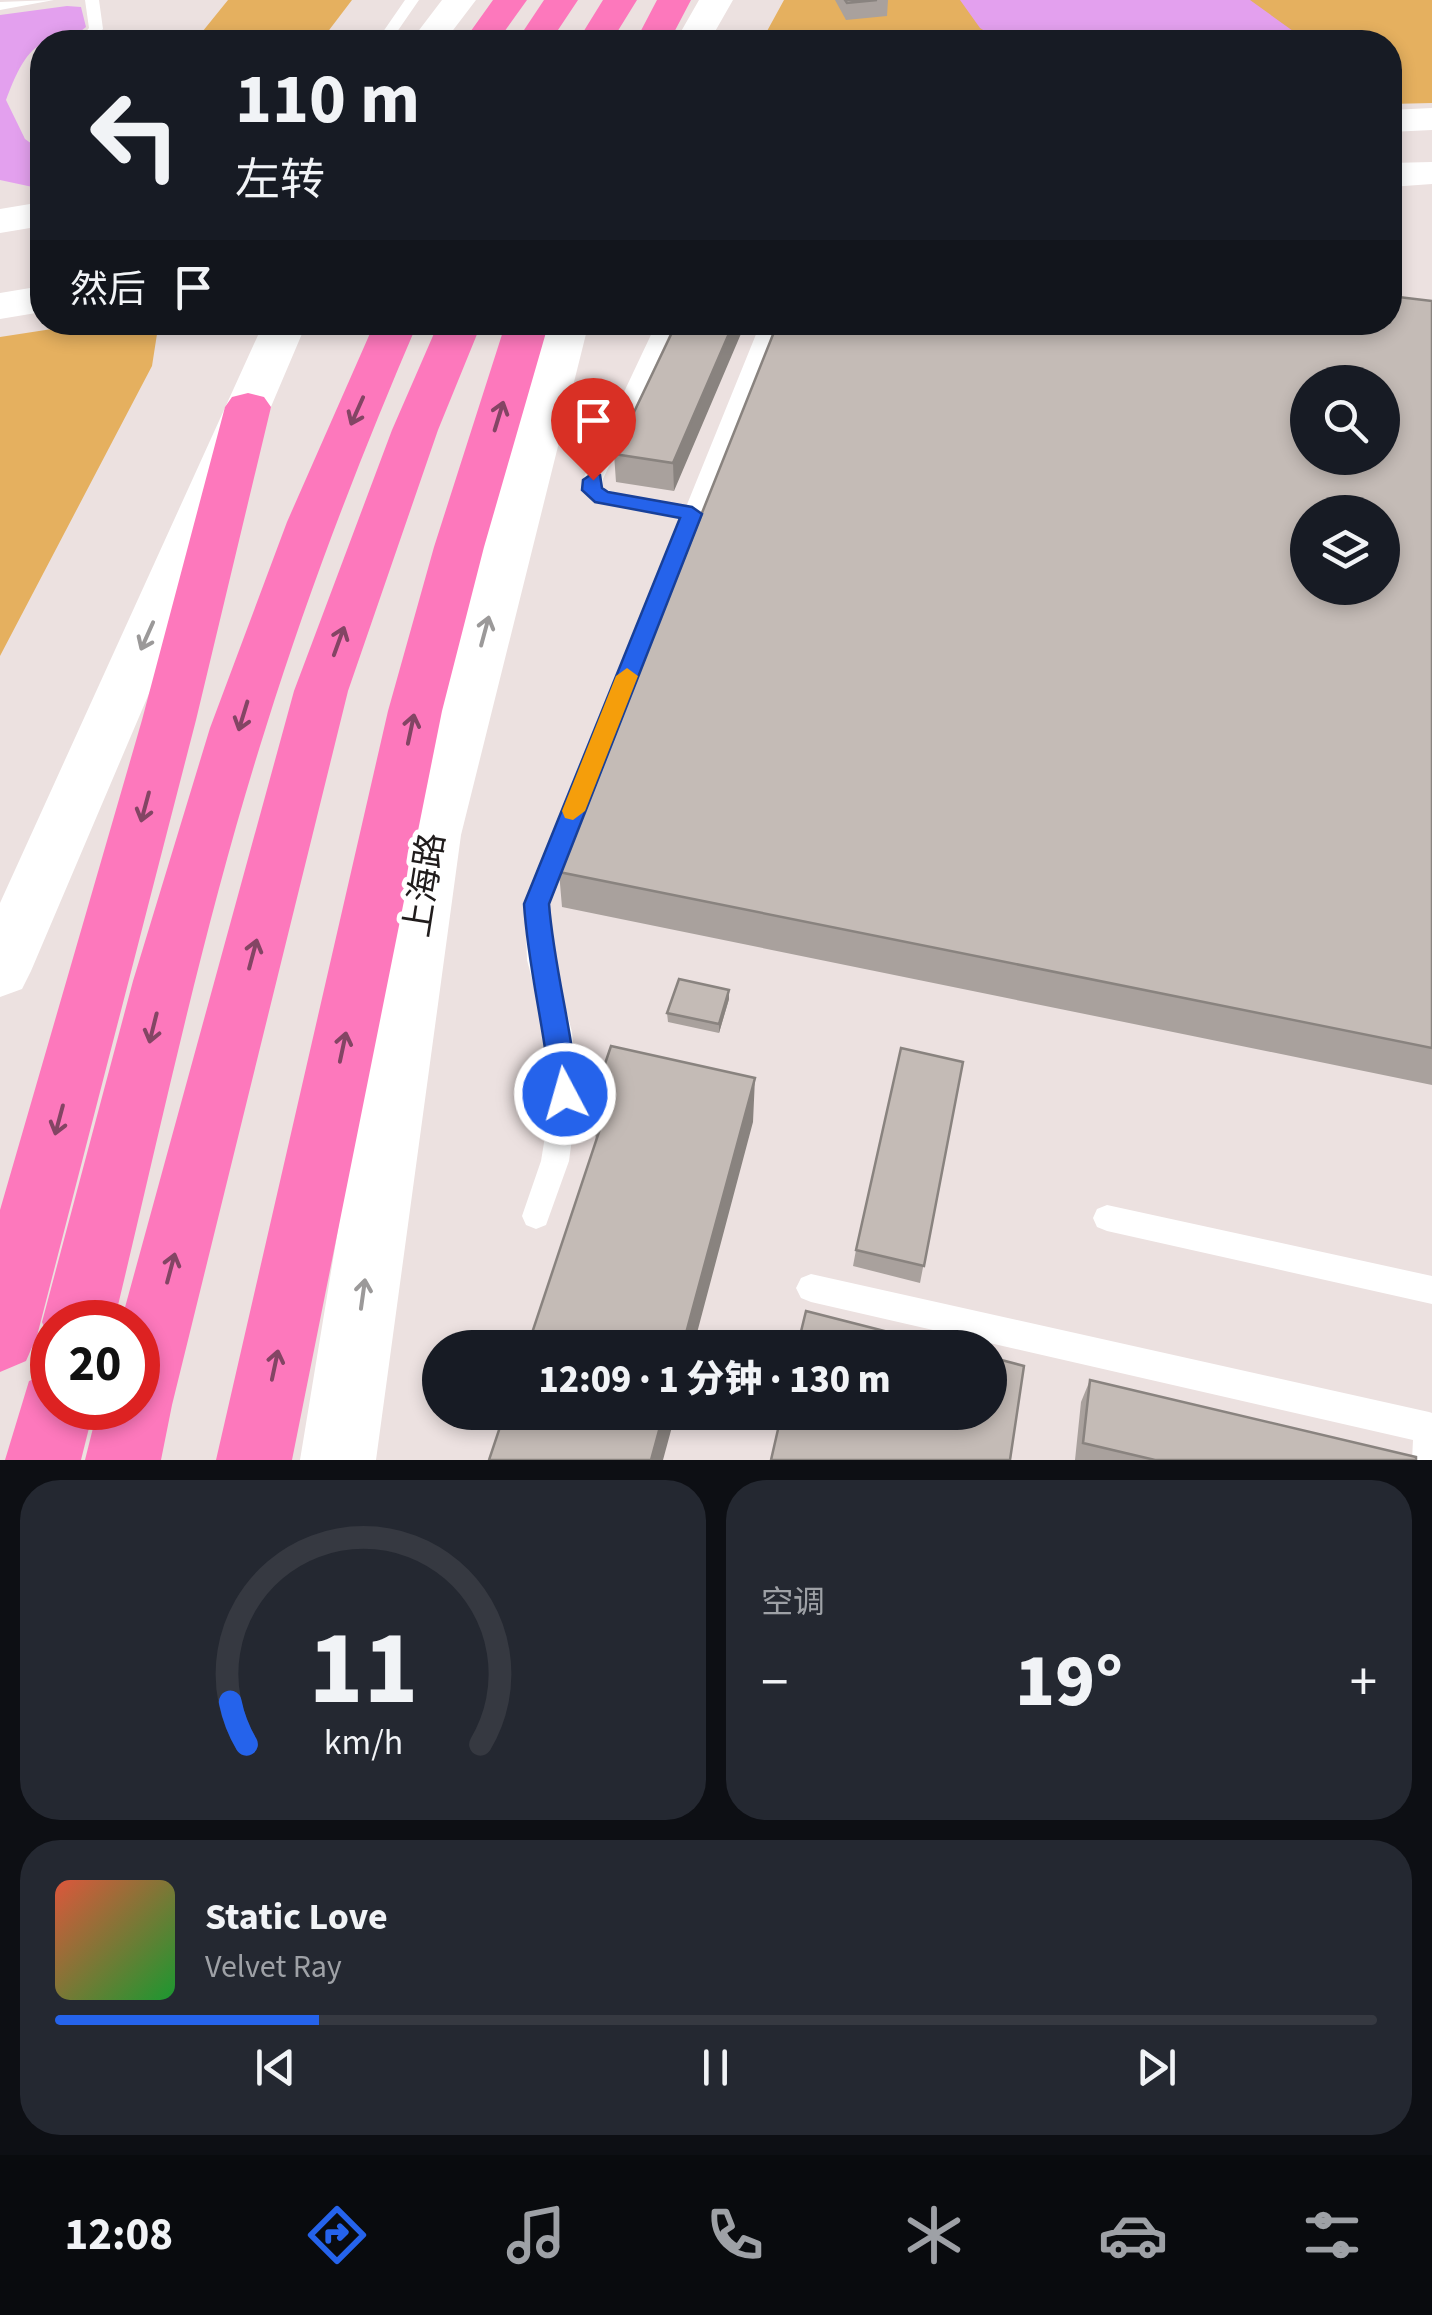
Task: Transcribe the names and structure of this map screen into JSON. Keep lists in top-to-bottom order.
{
  "streets": {
    "main road": ["上海路"]
  },
  "page": {
    "turn": ["110 m", "左转"],
    "then": "然后",
    "limit": "20",
    "trip": "12:09 · 1 分钟 · 130 m",
    "tile": "空调",
    "heat": ["−", "19°", "+"],
    "song": ["Static Love", "Velvet Ray"],
    "tabs": "12:08",
    "gauge": ["11", "km/h"]
  }
}
